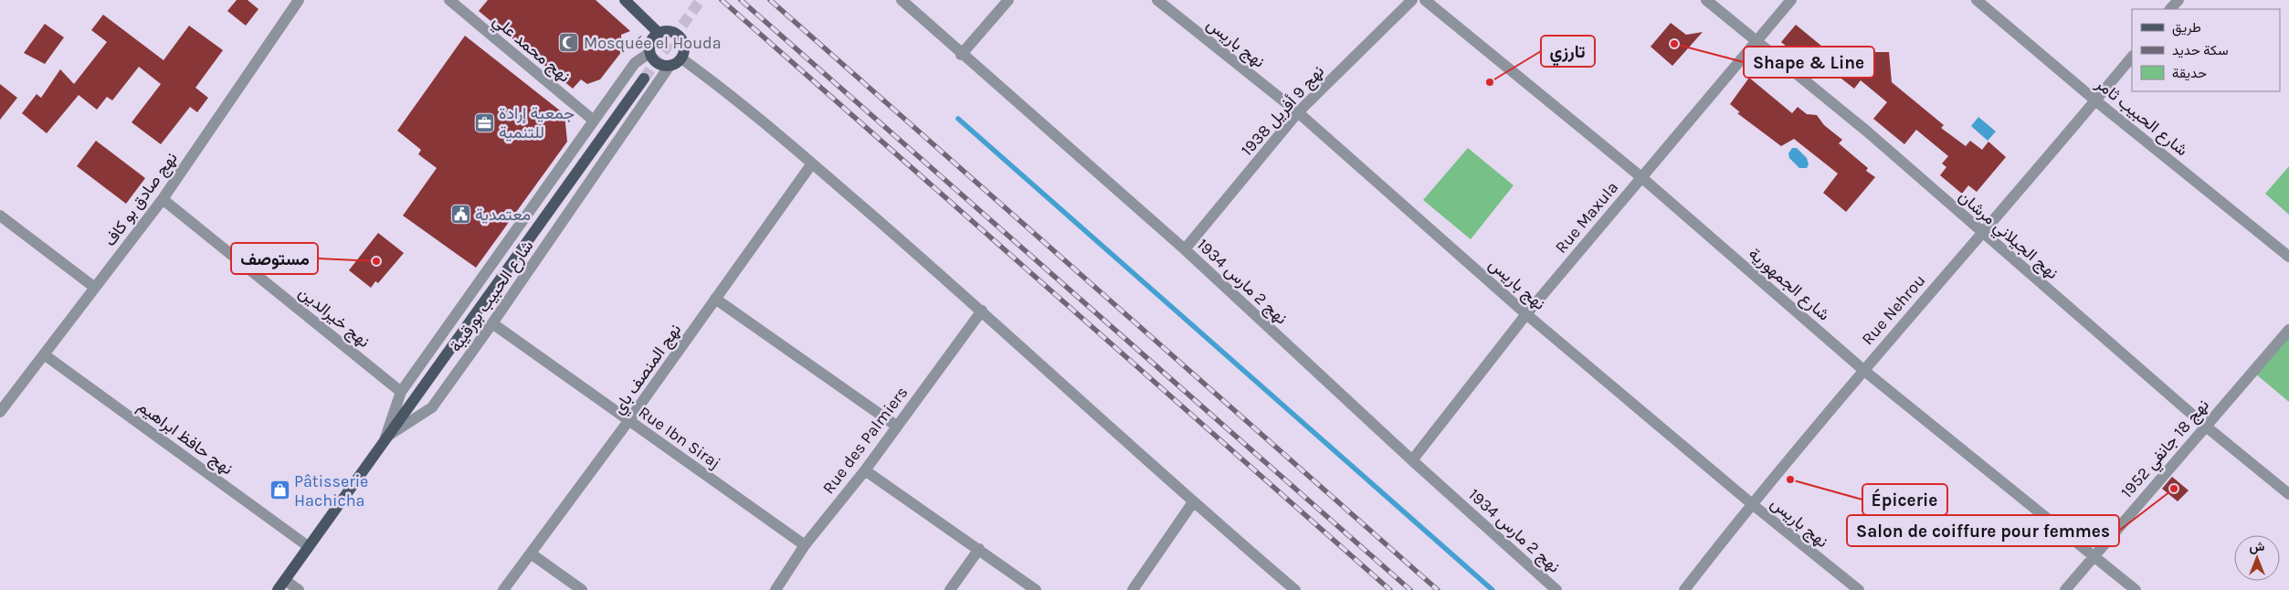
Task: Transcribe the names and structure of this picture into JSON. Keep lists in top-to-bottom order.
{
  "streets": {
    "main road": ["شارع الحبيب بورقيبة"],
    "street": [
      "نهج باريس",
      "نهج محمد علي",
      "نهج 9 أفريل 1938",
      "شارع الحبيب ثامر",
      "نهج صادق بو كاف",
      "Rue Maxula",
      "نهج الجيلاني مرشان",
      "نهج 2 مارس 1934",
      "شارع الجمهورية",
      "Rue Nehrou",
      "نهج خيرالدين",
      "نهج المنصف باي",
      "نهج حافظ ابراهيم",
      "Rue Ibn Siraj",
      "Rue des Palmiers",
      "نهج 18 جانفي 1952"
    ]
  },
  "crossings": [
    ["نهج باريس", "نهج 9 أفريل 1938"],
    ["نهج باريس", "Rue Maxula"],
    ["نهج باريس", "Rue Nehrou"],
    ["نهج محمد علي", "شارع الحبيب بورقيبة"],
    ["نهج 9 أفريل 1938", "نهج 2 مارس 1934"],
    ["شارع الحبيب ثامر", "Rue Nehrou"],
    ["نهج صادق بو كاف", "نهج خيرالدين"],
    ["نهج صادق بو كاف", "نهج حافظ ابراهيم"],
    ["Rue Maxula", "نهج الجيلاني مرشان"],
    ["Rue Maxula", "نهج 2 مارس 1934"],
    ["Rue Maxula", "شارع الجمهورية"],
    ["نهج الجيلاني مرشان", "Rue Nehrou"],
    ["نهج الجيلاني مرشان", "نهج 18 جانفي 1952"],
    ["شارع الجمهورية", "Rue Nehrou"],
    ["شارع الجمهورية", "نهج 18 جانفي 1952"],
    ["شارع الحبيب بورقيبة", "نهج خيرالدين"],
    ["شارع الحبيب بورقيبة", "نهج حافظ ابراهيم"],
    ["شارع الحبيب بورقيبة", "Rue Ibn Siraj"],
    ["نهج المنصف باي", "Rue Ibn Siraj"],
    ["Rue Ibn Siraj", "Rue des Palmiers"]
  ],
  "places": {
    "mosque": ["Mosquée el Houda"],
    "other": [
      "Shape & Line",
      "تارزي",
      "مستوصف",
      "Épicerie",
      "Salon de coiffure pour femmes"
    ],
    "office": ["جمعية إرادة للتنمية"],
    "public building": ["معتمدية"],
    "shop": ["Pâtisserie Hachicha"]
  },
  "legend": ["طريق", "سكة حديد", "حديقة"],
  "north": "top"
}
